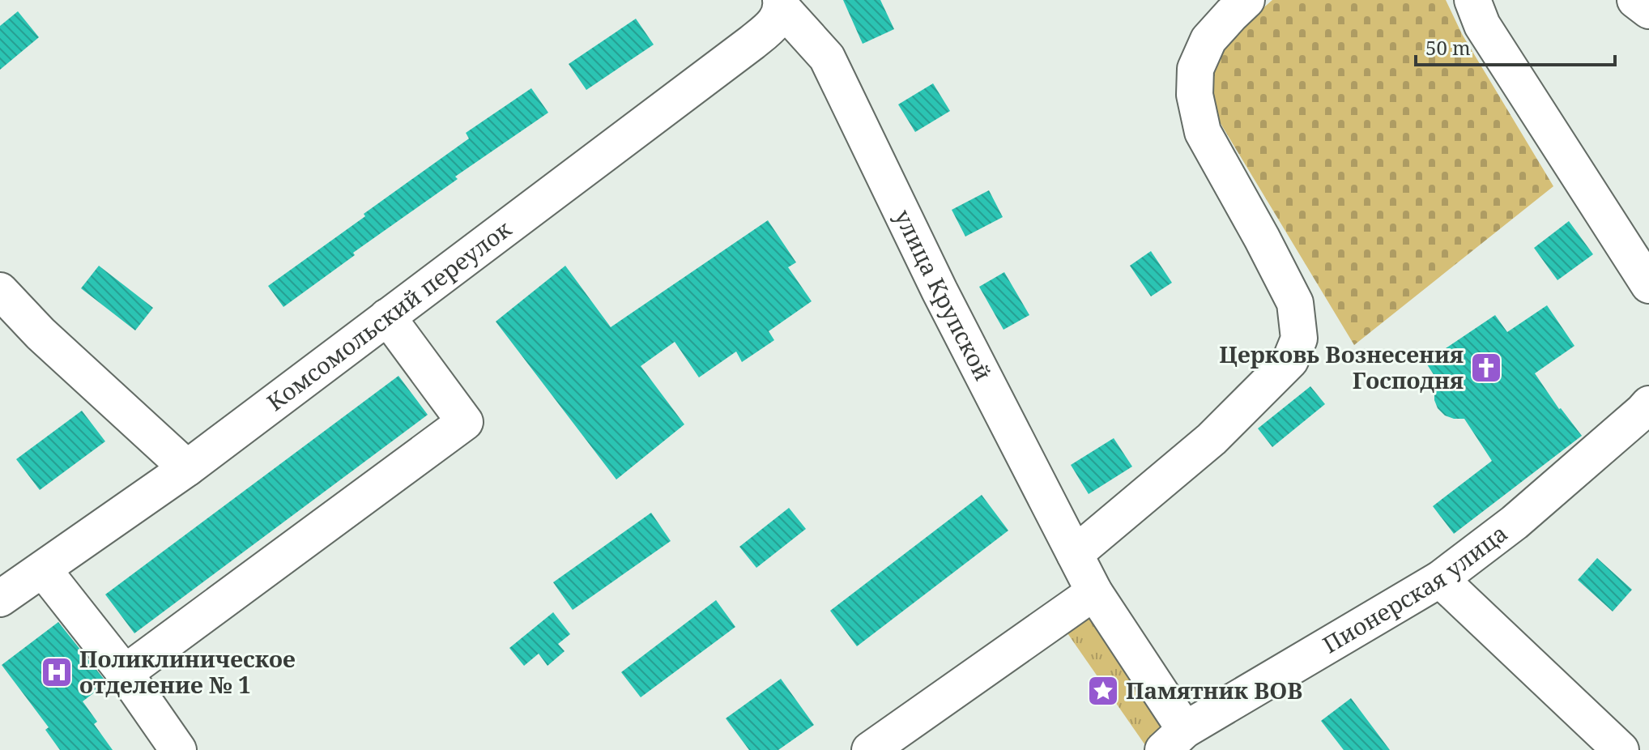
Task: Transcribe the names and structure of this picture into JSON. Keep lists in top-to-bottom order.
{
  "streets": {
    "street": ["улица Крупской", "Комсомольский переулок", "Пионерская улица"]
  },
  "crossings": [
    ["улица Крупской", "Комсомольский переулок"],
    ["улица Крупской", "Пионерская улица"]
  ],
  "places": {
    "church": ["Церковь Вознесения Господня"],
    "hospital": ["Поликлиническое отделение № 1"],
    "place": ["Памятник ВОВ"]
  },
  "scale_bar": "50 m"
}
